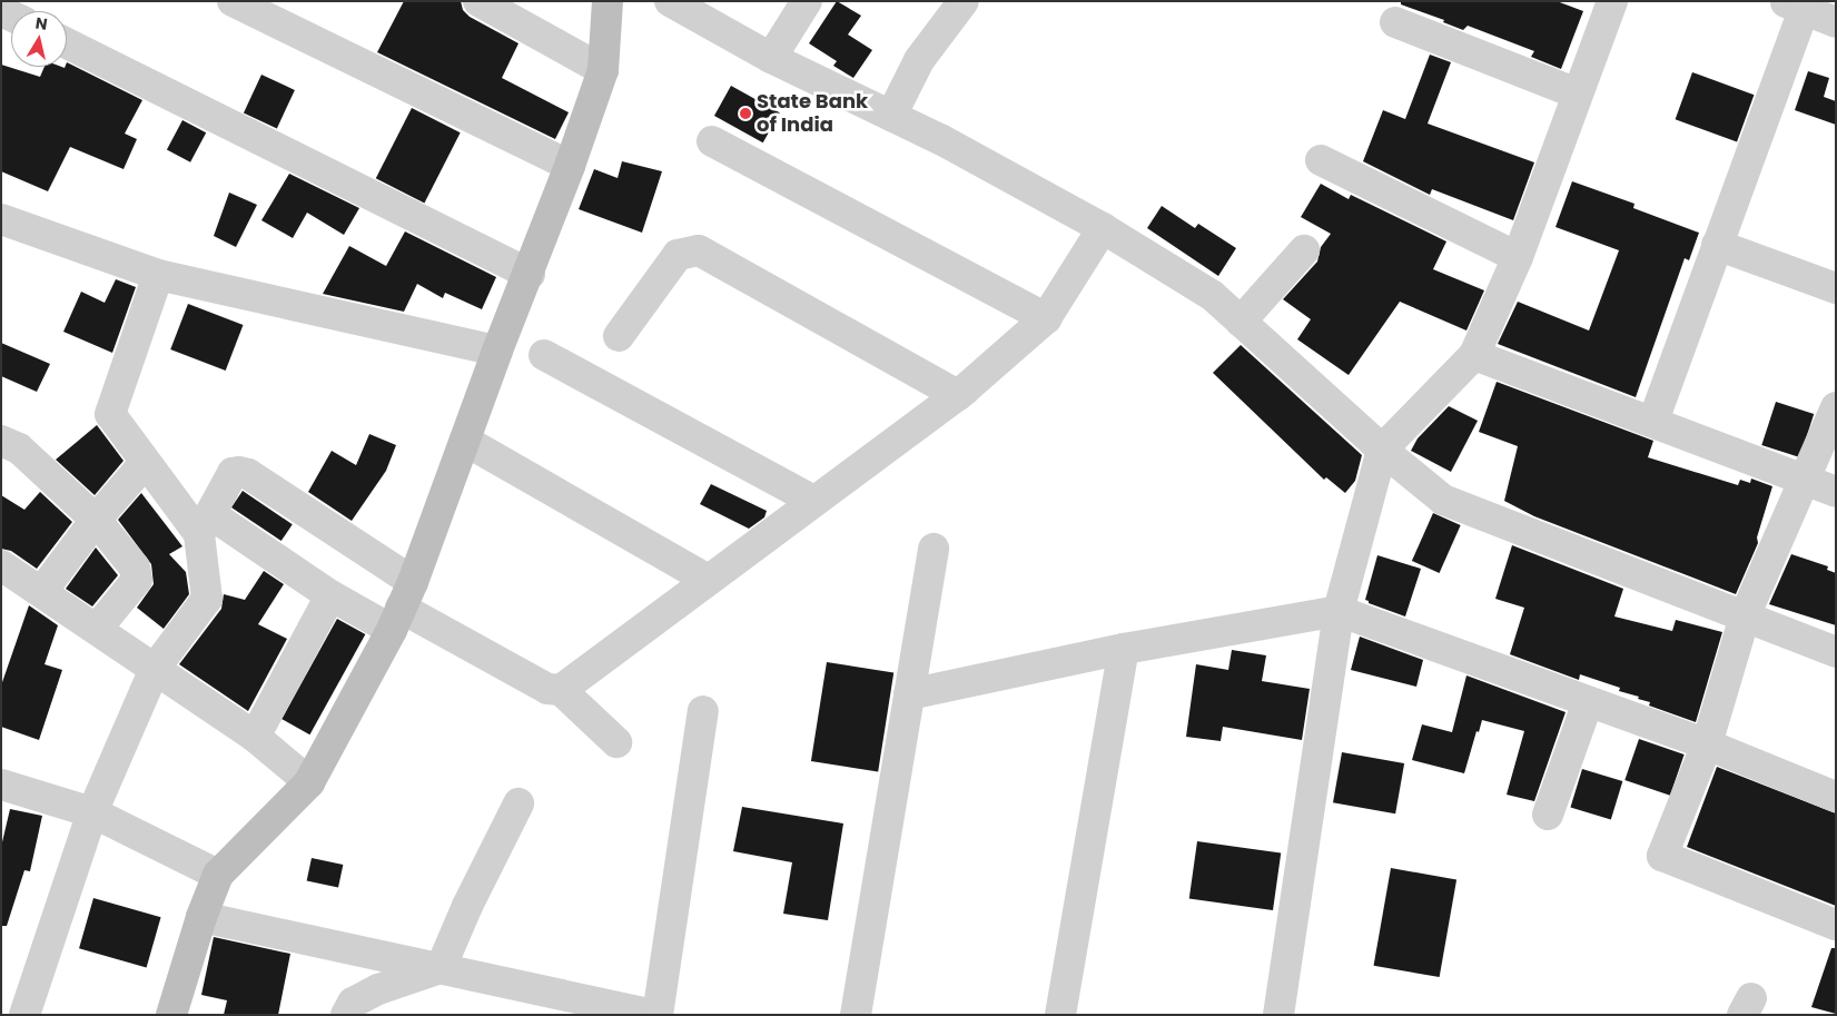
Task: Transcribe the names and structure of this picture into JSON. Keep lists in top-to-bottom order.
{
  "places": ["State Bank of India"],
  "north": "top"
}
